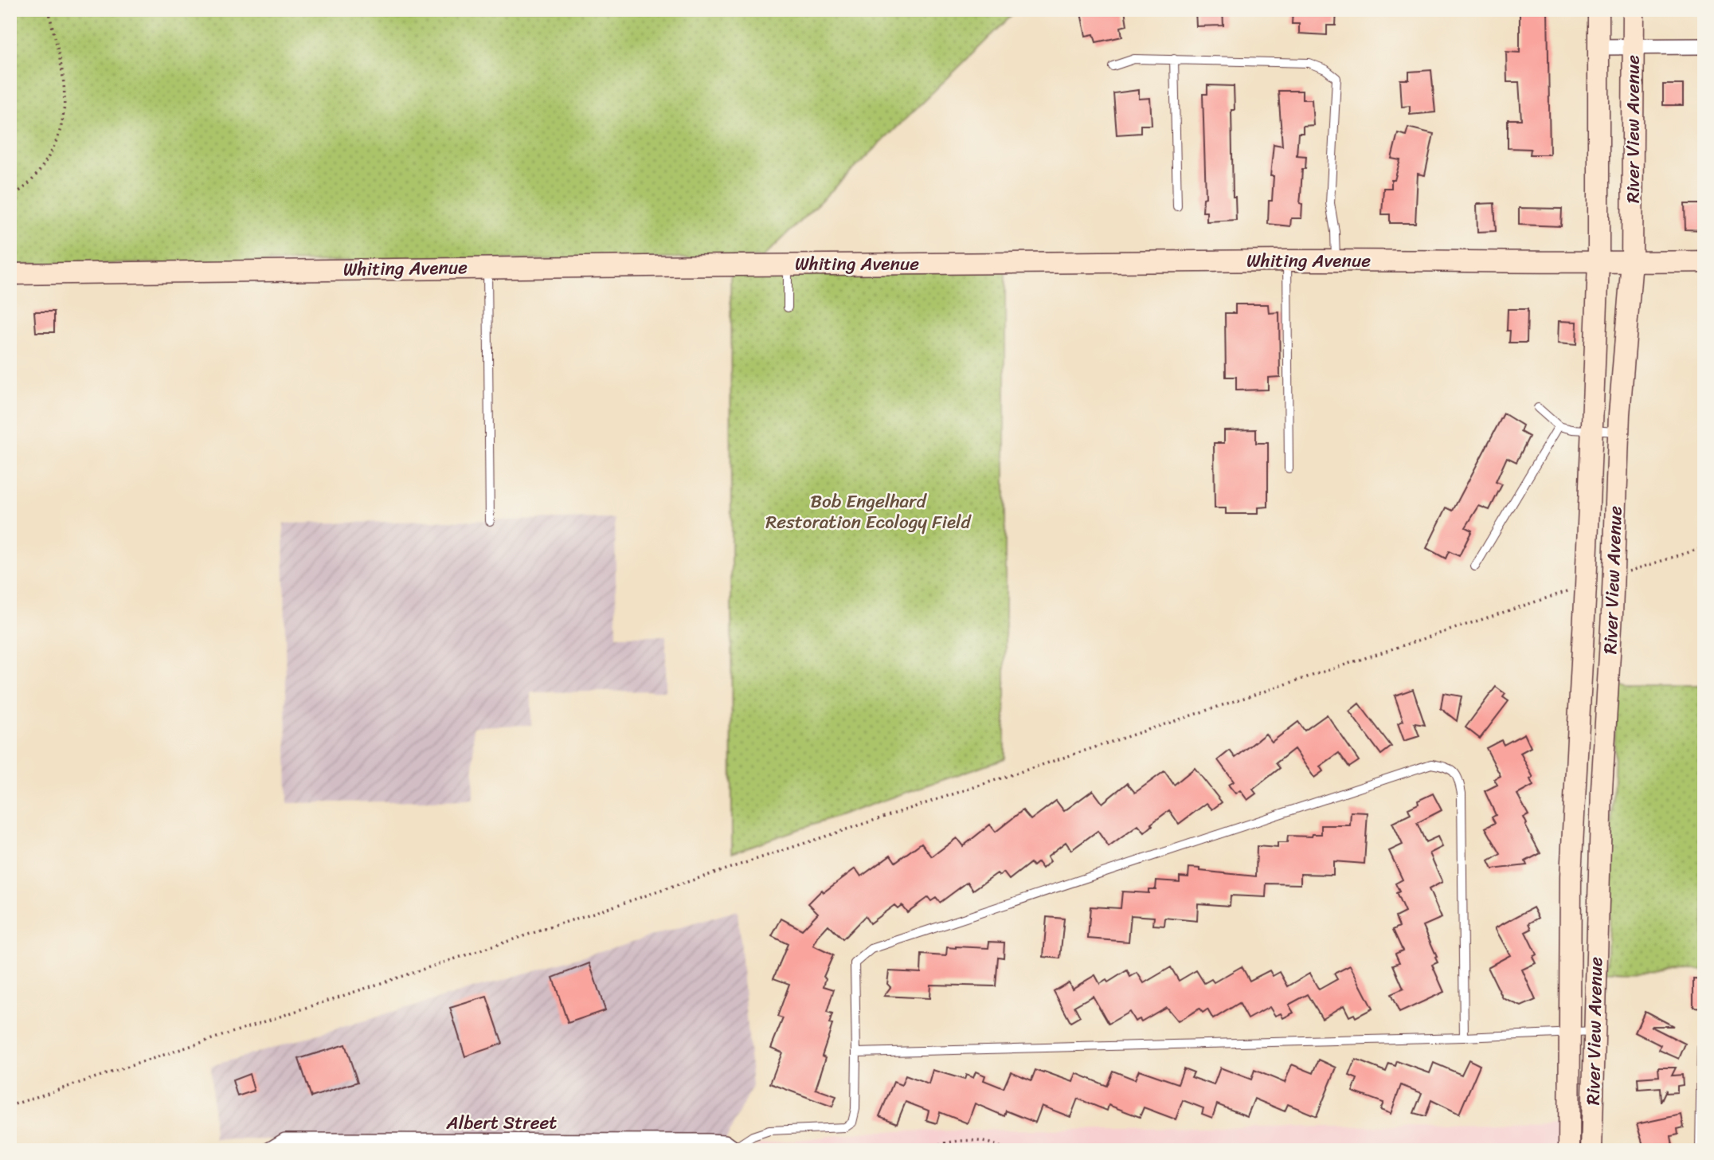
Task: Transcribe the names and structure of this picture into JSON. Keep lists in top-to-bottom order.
{
  "streets": {
    "main road": ["River View Avenue", "Whiting Avenue"],
    "street": ["Albert Street"]
  },
  "crossings": [
    ["River View Avenue", "Whiting Avenue"]
  ],
  "parks": ["Bob Engelhard Restoration Ecology Field"]
}
